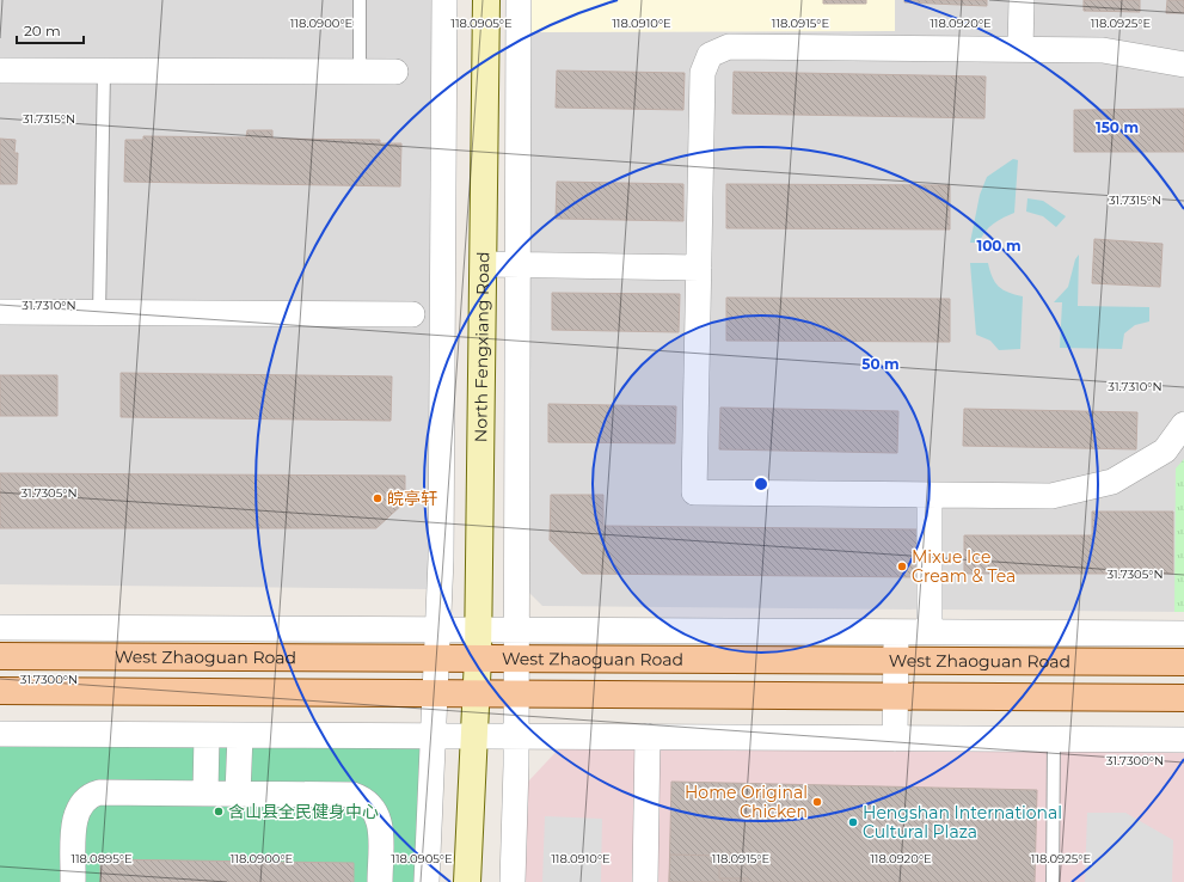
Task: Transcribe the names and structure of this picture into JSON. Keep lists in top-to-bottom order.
{
  "streets": {
    "main road": ["North Fengxiang Road", "West Zhaoguan Road"]
  },
  "crossings": [
    ["North Fengxiang Road", "West Zhaoguan Road"]
  ],
  "places": [
    "皖亭轩",
    "Mixue Ice Cream & Tea",
    "Home Original Chicken",
    "含山县全民健身中心",
    "Hengshan International Cultural Plaza"
  ],
  "scale_bar": "20 m",
  "coordinates": [
    "118.0900°E",
    "118.0905°E",
    "118.0910°E",
    "118.0915°E",
    "118.0920°E",
    "118.0925°E",
    "31.7315°N",
    "31.7310°N",
    "31.7305°N",
    "31.7300°N",
    "118.0895°E"
  ],
  "rings": ["150 m", "100 m", "50 m"]
}
